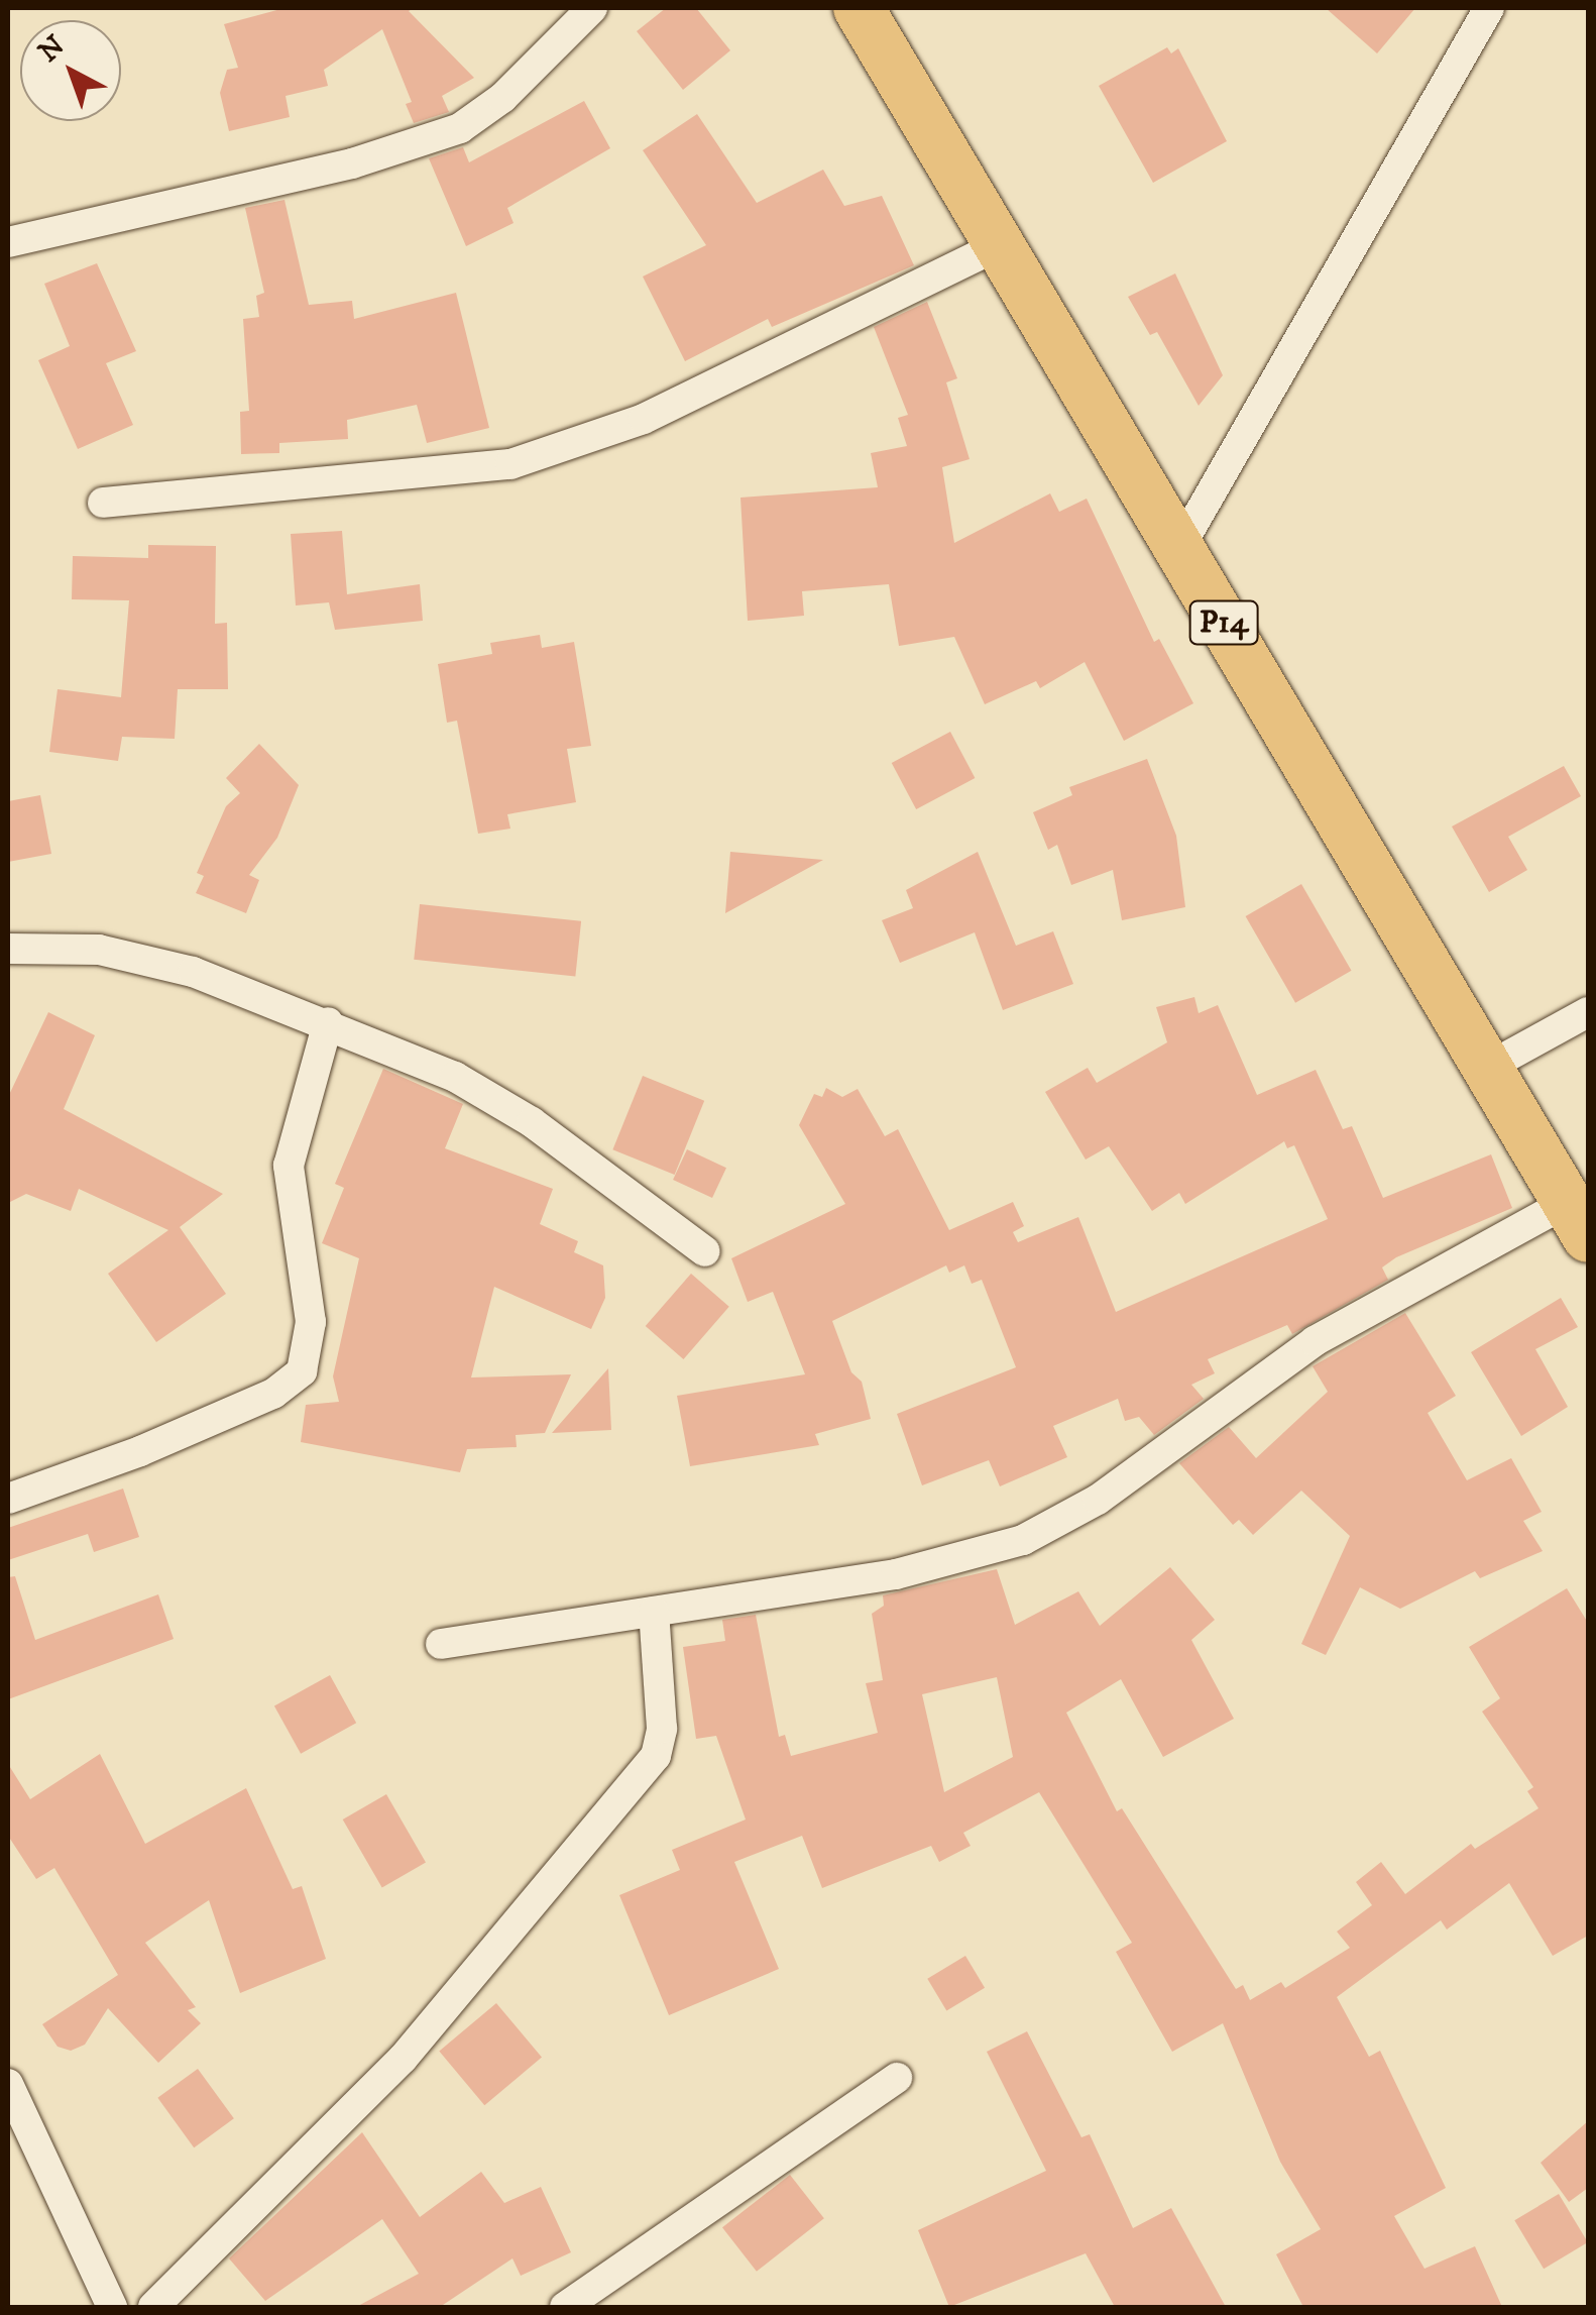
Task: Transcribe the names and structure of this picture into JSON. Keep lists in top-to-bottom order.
{
  "streets": {
    "main road": ["P14"]
  },
  "north": "top left"
}
